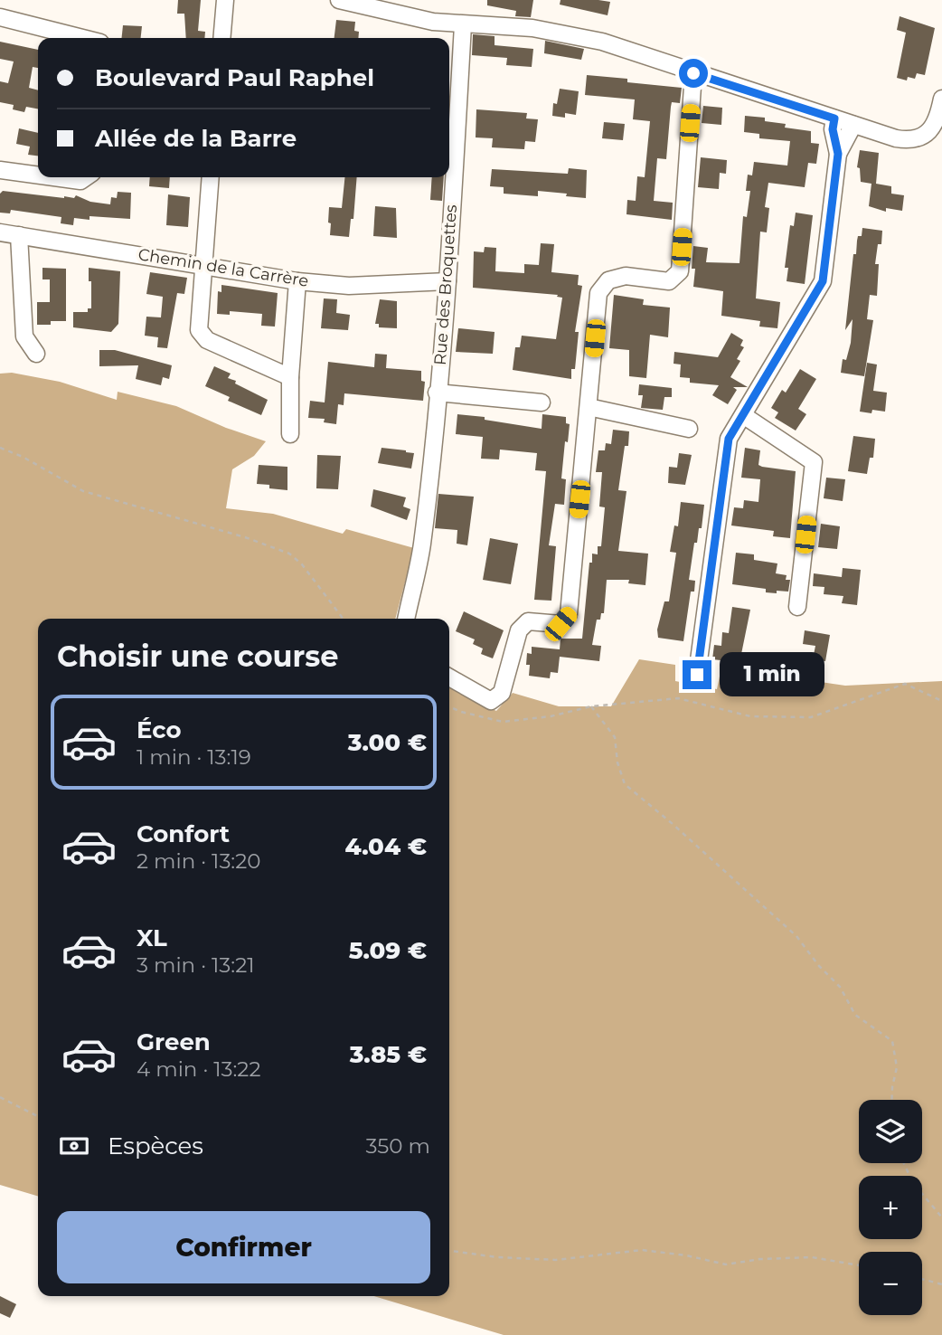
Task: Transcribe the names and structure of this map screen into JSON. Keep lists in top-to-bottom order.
{
  "streets": {
    "street": ["Chemin de la Carrère", "Rue des Broquettes"]
  },
  "crossings": [
    ["Chemin de la Carrère", "Rue des Broquettes"]
  ],
  "page": {
    "banner": ["Boulevard Paul Raphel", "Allée de la Barre"],
    "heading": "Choisir une course",
    "bubble": "1 min",
    "list": [
      {
        "name": "Éco",
        "note": "1 min · 13:19",
        "value": "3.00 €"
      },
      {
        "name": "Confort",
        "note": "2 min · 13:20",
        "value": "4.04 €"
      },
      {
        "name": "XL",
        "note": "3 min · 13:21",
        "value": "5.09 €"
      },
      {
        "name": "Green",
        "note": "4 min · 13:22",
        "value": "3.85 €"
      }
    ],
    "map_buttons": ["+", "−"],
    "pay": ["Espèces", "350 m"],
    "buttons": "Confirmer"
  }
}
